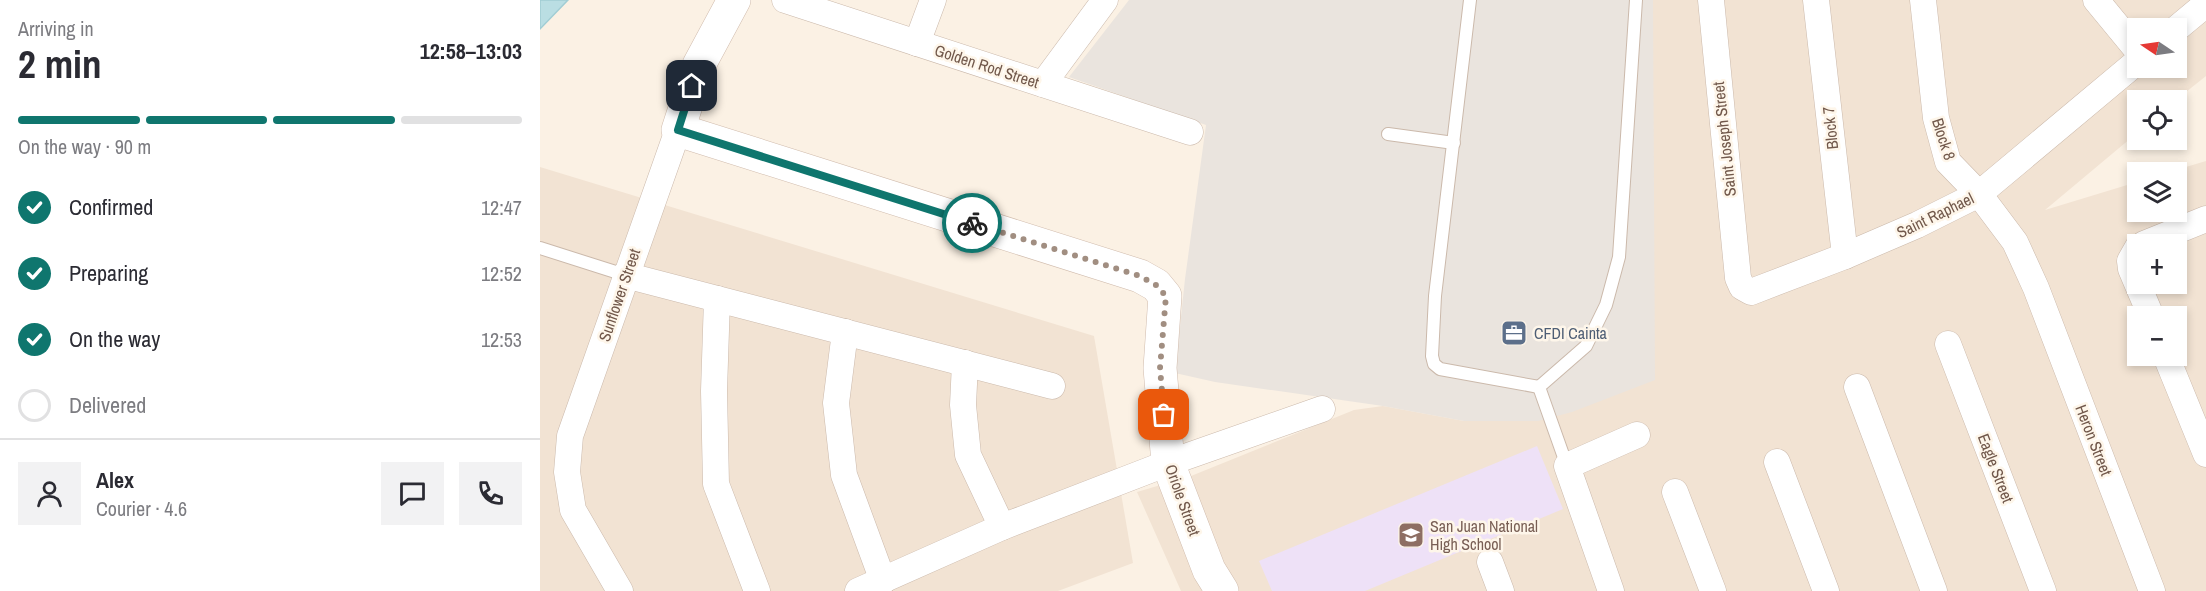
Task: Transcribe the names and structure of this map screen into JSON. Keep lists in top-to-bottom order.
{
  "streets": {
    "street": [
      "Golden Rod Street",
      "Block 7",
      "Saint Joseph Street",
      "Block 8",
      "Saint Raphael",
      "Sunflower Street",
      "Heron Street",
      "Eagle Street",
      "Oriole Street"
    ]
  },
  "crossings": [
    ["Block 7", "Saint Raphael"],
    ["Saint Joseph Street", "Saint Raphael"],
    ["Block 8", "Saint Raphael"],
    ["Block 8", "Heron Street"],
    ["Sunflower Street", "Oriole Street"]
  ],
  "places": {
    "office": ["CFDI Cainta"],
    "school or university": ["San Juan National High School"]
  },
  "north": "left",
  "page": {
    "heading": ["2 min", "Arriving in", "12:58–13:03"],
    "panel": ["Alex", "Courier · 4.6"],
    "map_buttons": ["+", "−"],
    "bar": "On the way · 90 m",
    "list": [
      ["Confirmed", "12:47"],
      ["Preparing", "12:52"],
      ["On the way", "12:53"],
      "Delivered"
    ]
  }
}
